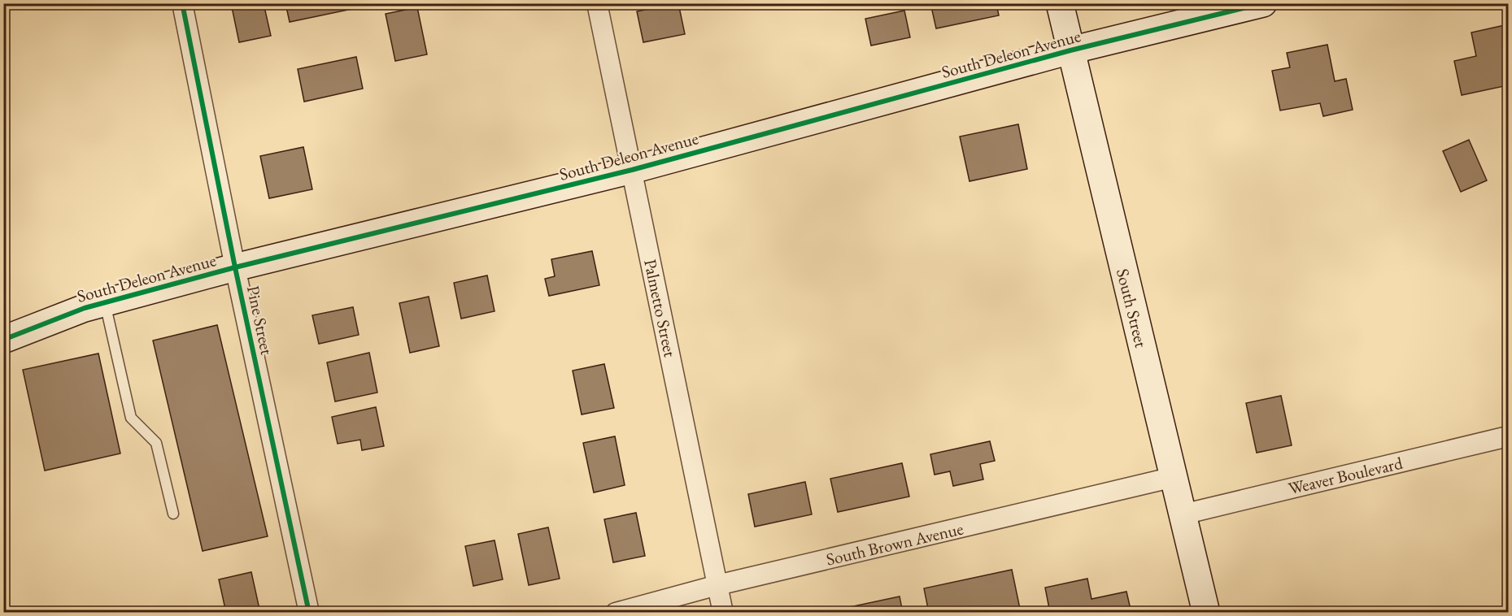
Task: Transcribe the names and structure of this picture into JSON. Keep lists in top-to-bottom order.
{
  "streets": {
    "street": [
      "South Deleon Avenue",
      "Palmetto Street",
      "South Street",
      "Pine Street",
      "Weaver Boulevard",
      "South Brown Avenue"
    ]
  },
  "crossings": [
    ["South Deleon Avenue", "Palmetto Street"],
    ["South Deleon Avenue", "South Street"],
    ["South Deleon Avenue", "Pine Street"],
    ["Palmetto Street", "South Brown Avenue"],
    ["South Street", "Weaver Boulevard"],
    ["South Street", "South Brown Avenue"]
  ]
}
